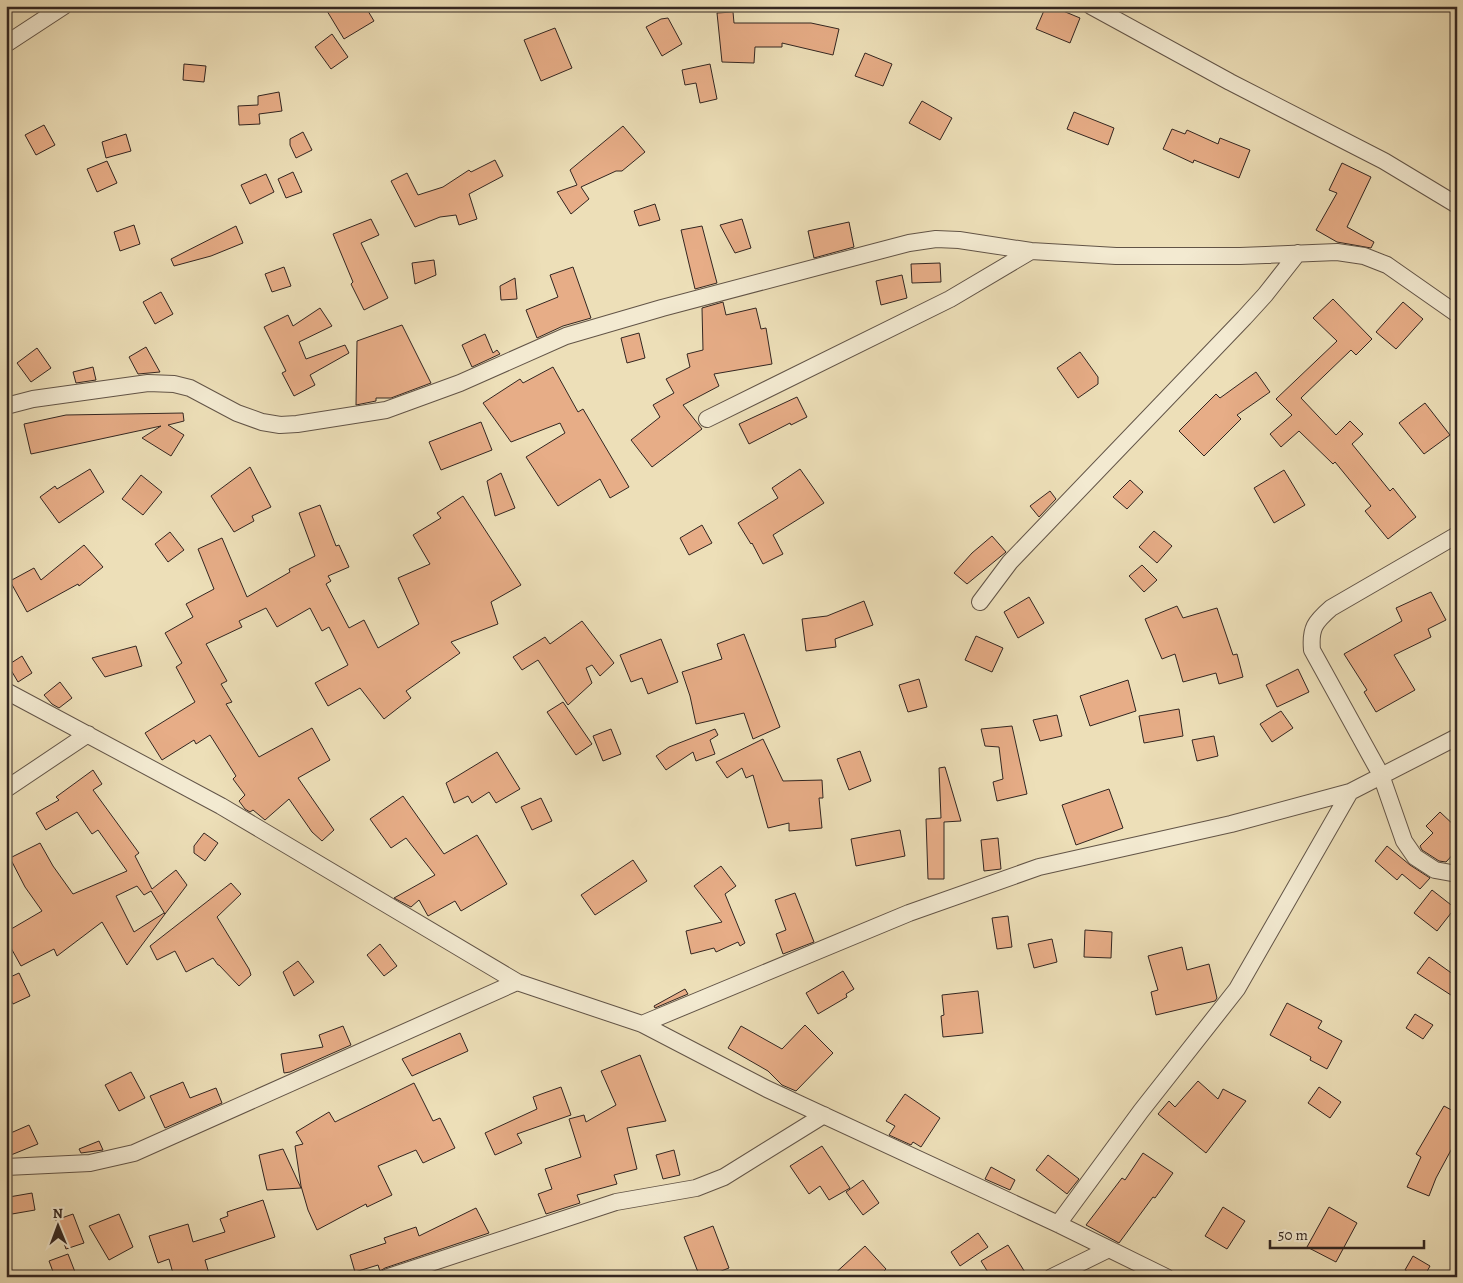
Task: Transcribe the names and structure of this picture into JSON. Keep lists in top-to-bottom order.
{
  "scale_bar": "50 m",
  "north": "top"
}
